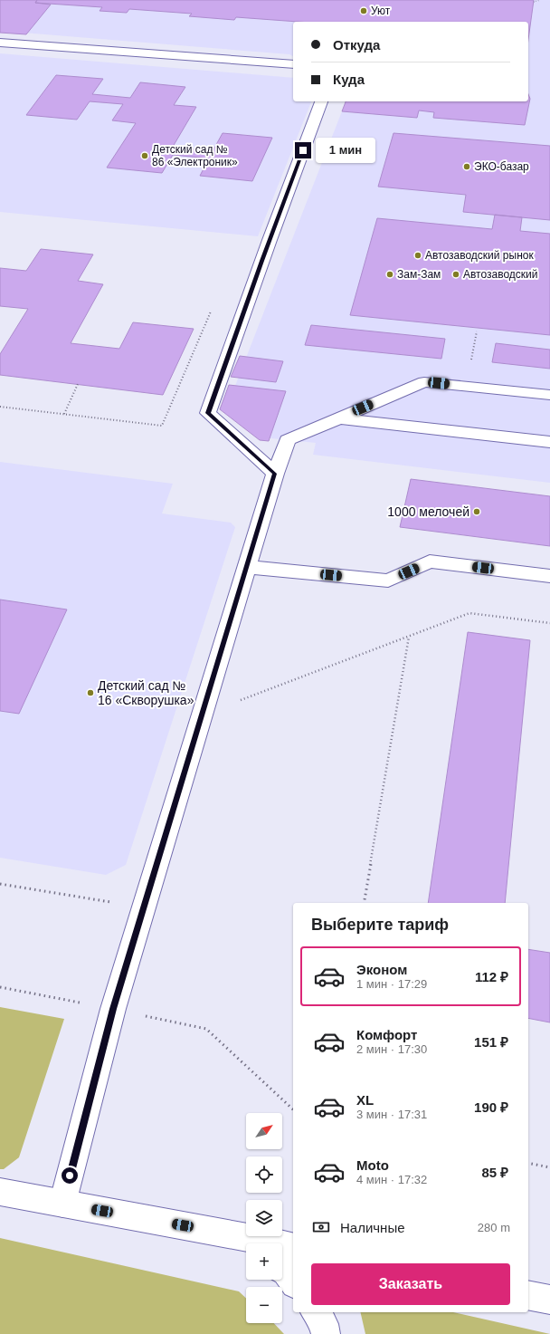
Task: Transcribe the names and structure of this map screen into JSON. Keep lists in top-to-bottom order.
{
  "places": [
    "Уют",
    "Детский сад № 86 «Электроник»",
    "ЭКО-базар",
    "Автозаводский рынок",
    "Зам-Зам",
    "Автозаводский",
    "1000 мелочей",
    "Детский сад № 16 «Скворушка»"
  ],
  "north": "top right",
  "page": {
    "banner": ["Откуда", "Куда"],
    "bubble": "1 мин",
    "heading": "Выберите тариф",
    "list": [
      {
        "name": "Эконом",
        "note": "1 мин · 17:29",
        "value": "112 ₽"
      },
      {
        "name": "Комфорт",
        "note": "2 мин · 17:30",
        "value": "151 ₽"
      },
      {
        "name": "XL",
        "note": "3 мин · 17:31",
        "value": "190 ₽"
      },
      {
        "name": "Moto",
        "note": "4 мин · 17:32",
        "value": "85 ₽"
      }
    ],
    "map_buttons": ["+", "−"],
    "pay": ["Наличные", "280 m"],
    "buttons": "Заказать"
  }
}
